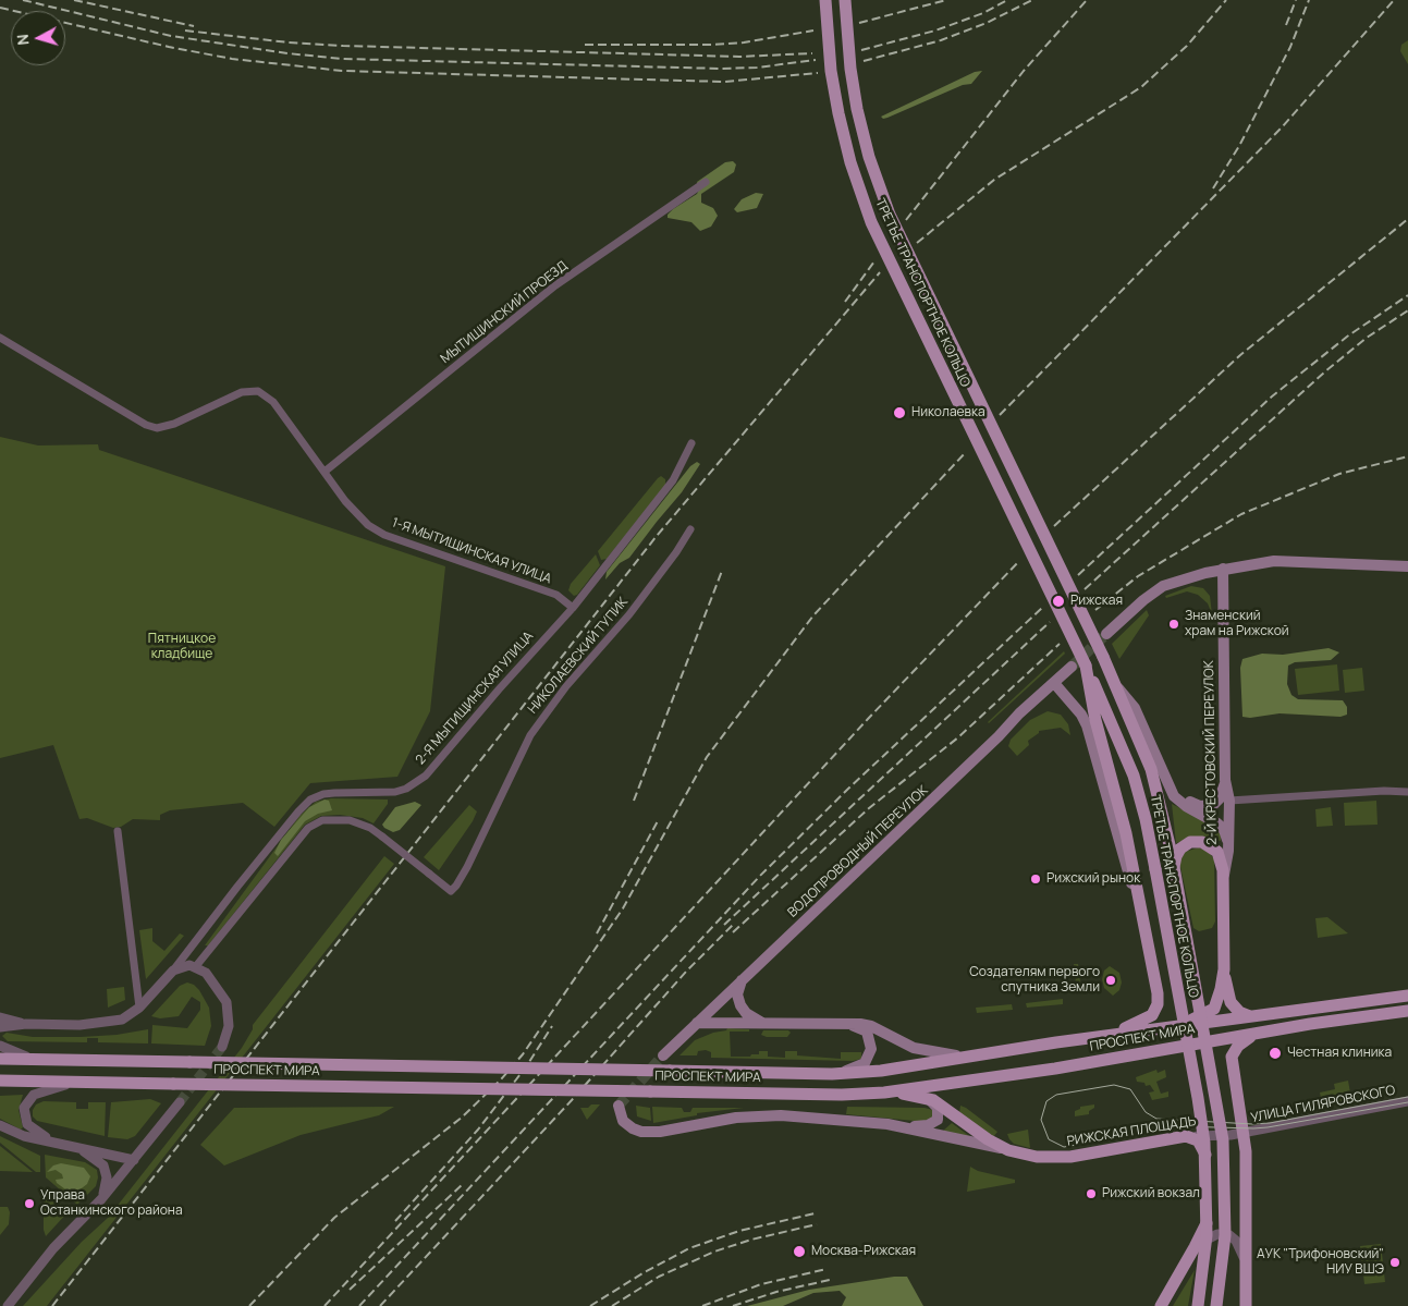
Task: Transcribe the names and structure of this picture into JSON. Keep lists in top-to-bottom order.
{
  "streets": {
    "main road": [
      "ТРЕТЬЕ ТРАНСПОРТНОЕ КОЛЬЦО",
      "2-Й КРЕСТОВСКИЙ ПЕРЕУЛОК",
      "ВОДОПРОВОДНЫЙ ПЕРЕУЛОК",
      "ПРОСПЕКТ МИРА",
      "РИЖСКАЯ ПЛОЩАДЬ"
    ],
    "street": [
      "МЫТИЩИНСКИЙ ПРОЕЗД",
      "1-Я МЫТИЩИНСКАЯ УЛИЦА",
      "НИКОЛАЕВСКИЙ ТУПИК",
      "2-Я МЫТИЩИНСКАЯ УЛИЦА",
      "УЛИЦА ГИЛЯРОВСКОГО"
    ]
  },
  "crossings": [
    ["МЫТИЩИНСКИЙ ПРОЕЗД", "1-Я МЫТИЩИНСКАЯ УЛИЦА"],
    ["1-Я МЫТИЩИНСКАЯ УЛИЦА", "2-Я МЫТИЩИНСКАЯ УЛИЦА"],
    ["2-Й КРЕСТОВСКИЙ ПЕРЕУЛОК", "ПРОСПЕКТ МИРА"],
    ["УЛИЦА ГИЛЯРОВСКОГО", "РИЖСКАЯ ПЛОЩАДЬ"]
  ],
  "parks": ["Пятницкое кладбище"],
  "places": [
    "Николаевка",
    "Рижская",
    "Знаменский храм на Рижской",
    "Рижский рынок",
    "Создателям первого спутника Земли",
    "Честная клиника",
    "Рижский вокзал",
    "Управа Останкинского района",
    "Москва-Рижская",
    "АУК \"Трифоновский\" НИУ ВШЭ"
  ],
  "north": "left"
}
